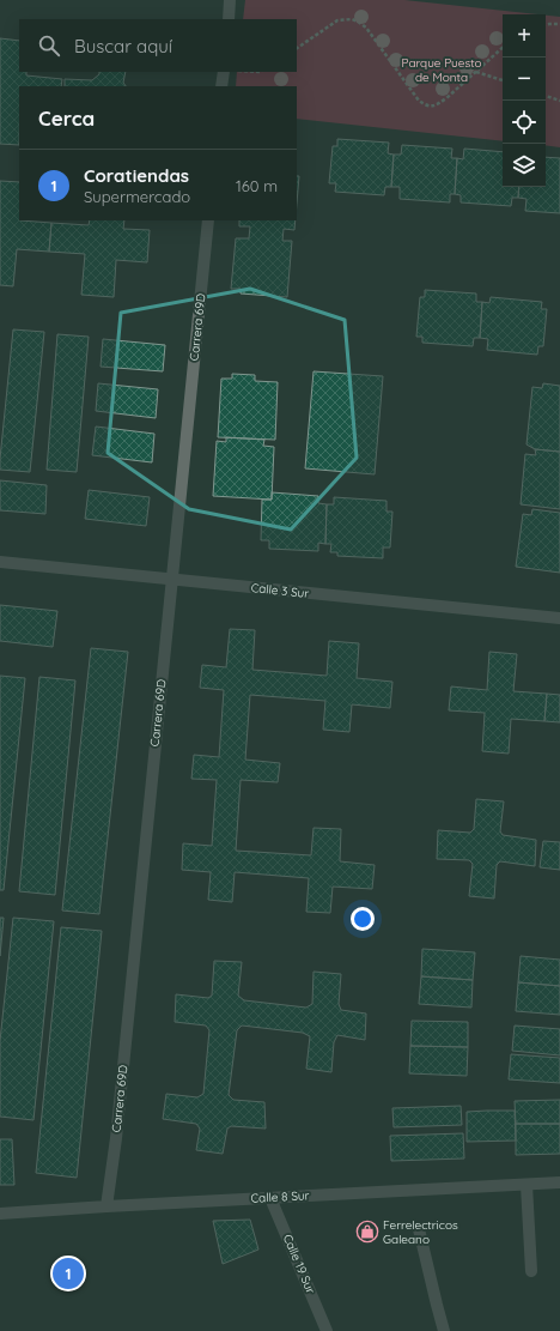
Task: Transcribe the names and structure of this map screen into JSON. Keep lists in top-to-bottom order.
{
  "streets": {
    "street": [
      "Carrera 69D",
      "Calle 3 Sur",
      "Calle 8 Sur",
      "Calle 19 Sur"
    ]
  },
  "crossings": [
    ["Carrera 69D", "Calle 3 Sur"],
    ["Carrera 69D", "Calle 8 Sur"],
    ["Calle 8 Sur", "Calle 19 Sur"]
  ],
  "parks": ["Parque Puesto de Monta"],
  "places": {
    "shop": ["Ferrelectricos Galeano"]
  },
  "page": {
    "map_buttons": ["+", "−"],
    "search": "Buscar aquí",
    "heading": "Cerca",
    "list": [
      {
        "mark": "1",
        "name": "Coratiendas",
        "note": "Supermercado",
        "value": "160 m"
      }
    ],
    "pins": "1"
  }
}
